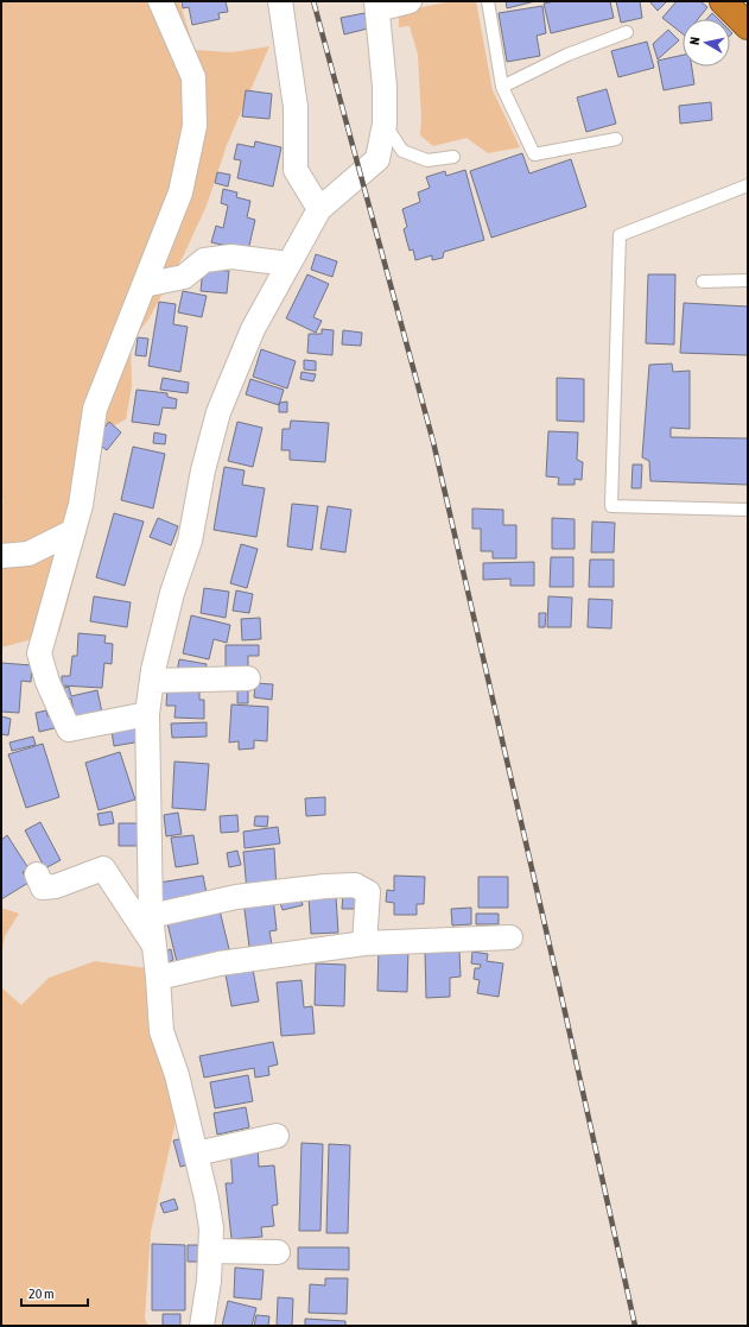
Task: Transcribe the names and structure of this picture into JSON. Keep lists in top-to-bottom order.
{
  "scale_bar": "20 m",
  "north": "left"
}
